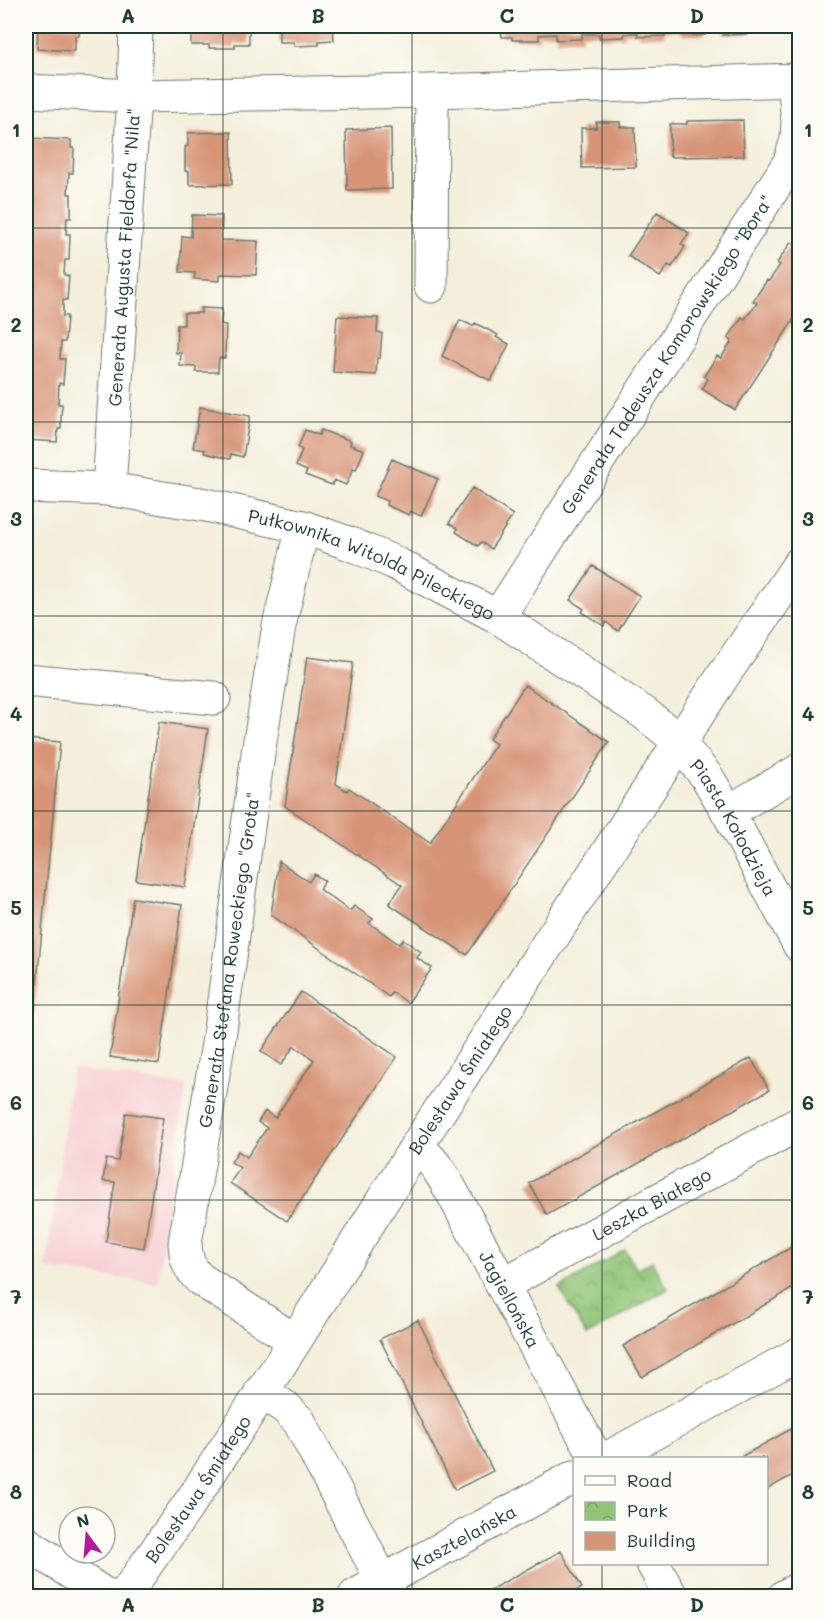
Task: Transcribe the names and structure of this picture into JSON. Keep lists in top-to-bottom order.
{
  "streets": {
    "street": [
      "Generała Augusta Fieldorfa \"Nila\"",
      "Generała Tadeusza Komorowskiego \"Bora\"",
      "Pułkownika Witolda Pileckiego",
      "Piasta Kołodzieja",
      "Generała Stefana Roweckiego \"Grota\"",
      "Bolesława Śmiałego",
      "Leszka Białego",
      "Jagiellońska",
      "Kasztelańska"
    ]
  },
  "crossings": [
    ["Generała Augusta Fieldorfa \"Nila\"", "Pułkownika Witolda Pileckiego"],
    ["Generała Tadeusza Komorowskiego \"Bora\"", "Pułkownika Witolda Pileckiego"],
    ["Pułkownika Witolda Pileckiego", "Piasta Kołodzieja"],
    ["Pułkownika Witolda Pileckiego", "Generała Stefana Roweckiego \"Grota\""],
    ["Pułkownika Witolda Pileckiego", "Bolesława Śmiałego"],
    ["Piasta Kołodzieja", "Bolesława Śmiałego"],
    ["Generała Stefana Roweckiego \"Grota\"", "Bolesława Śmiałego"],
    ["Bolesława Śmiałego", "Jagiellońska"],
    ["Leszka Białego", "Jagiellońska"]
  ],
  "legend": ["Road", "Park", "Building"],
  "north": "top",
  "grid": {
    "columns": [
      "A",
      "B",
      "C",
      "D"
    ],
    "rows": [
      "1",
      "2",
      "3",
      "4",
      "5",
      "6",
      "7",
      "8"
    ]
  }
}
